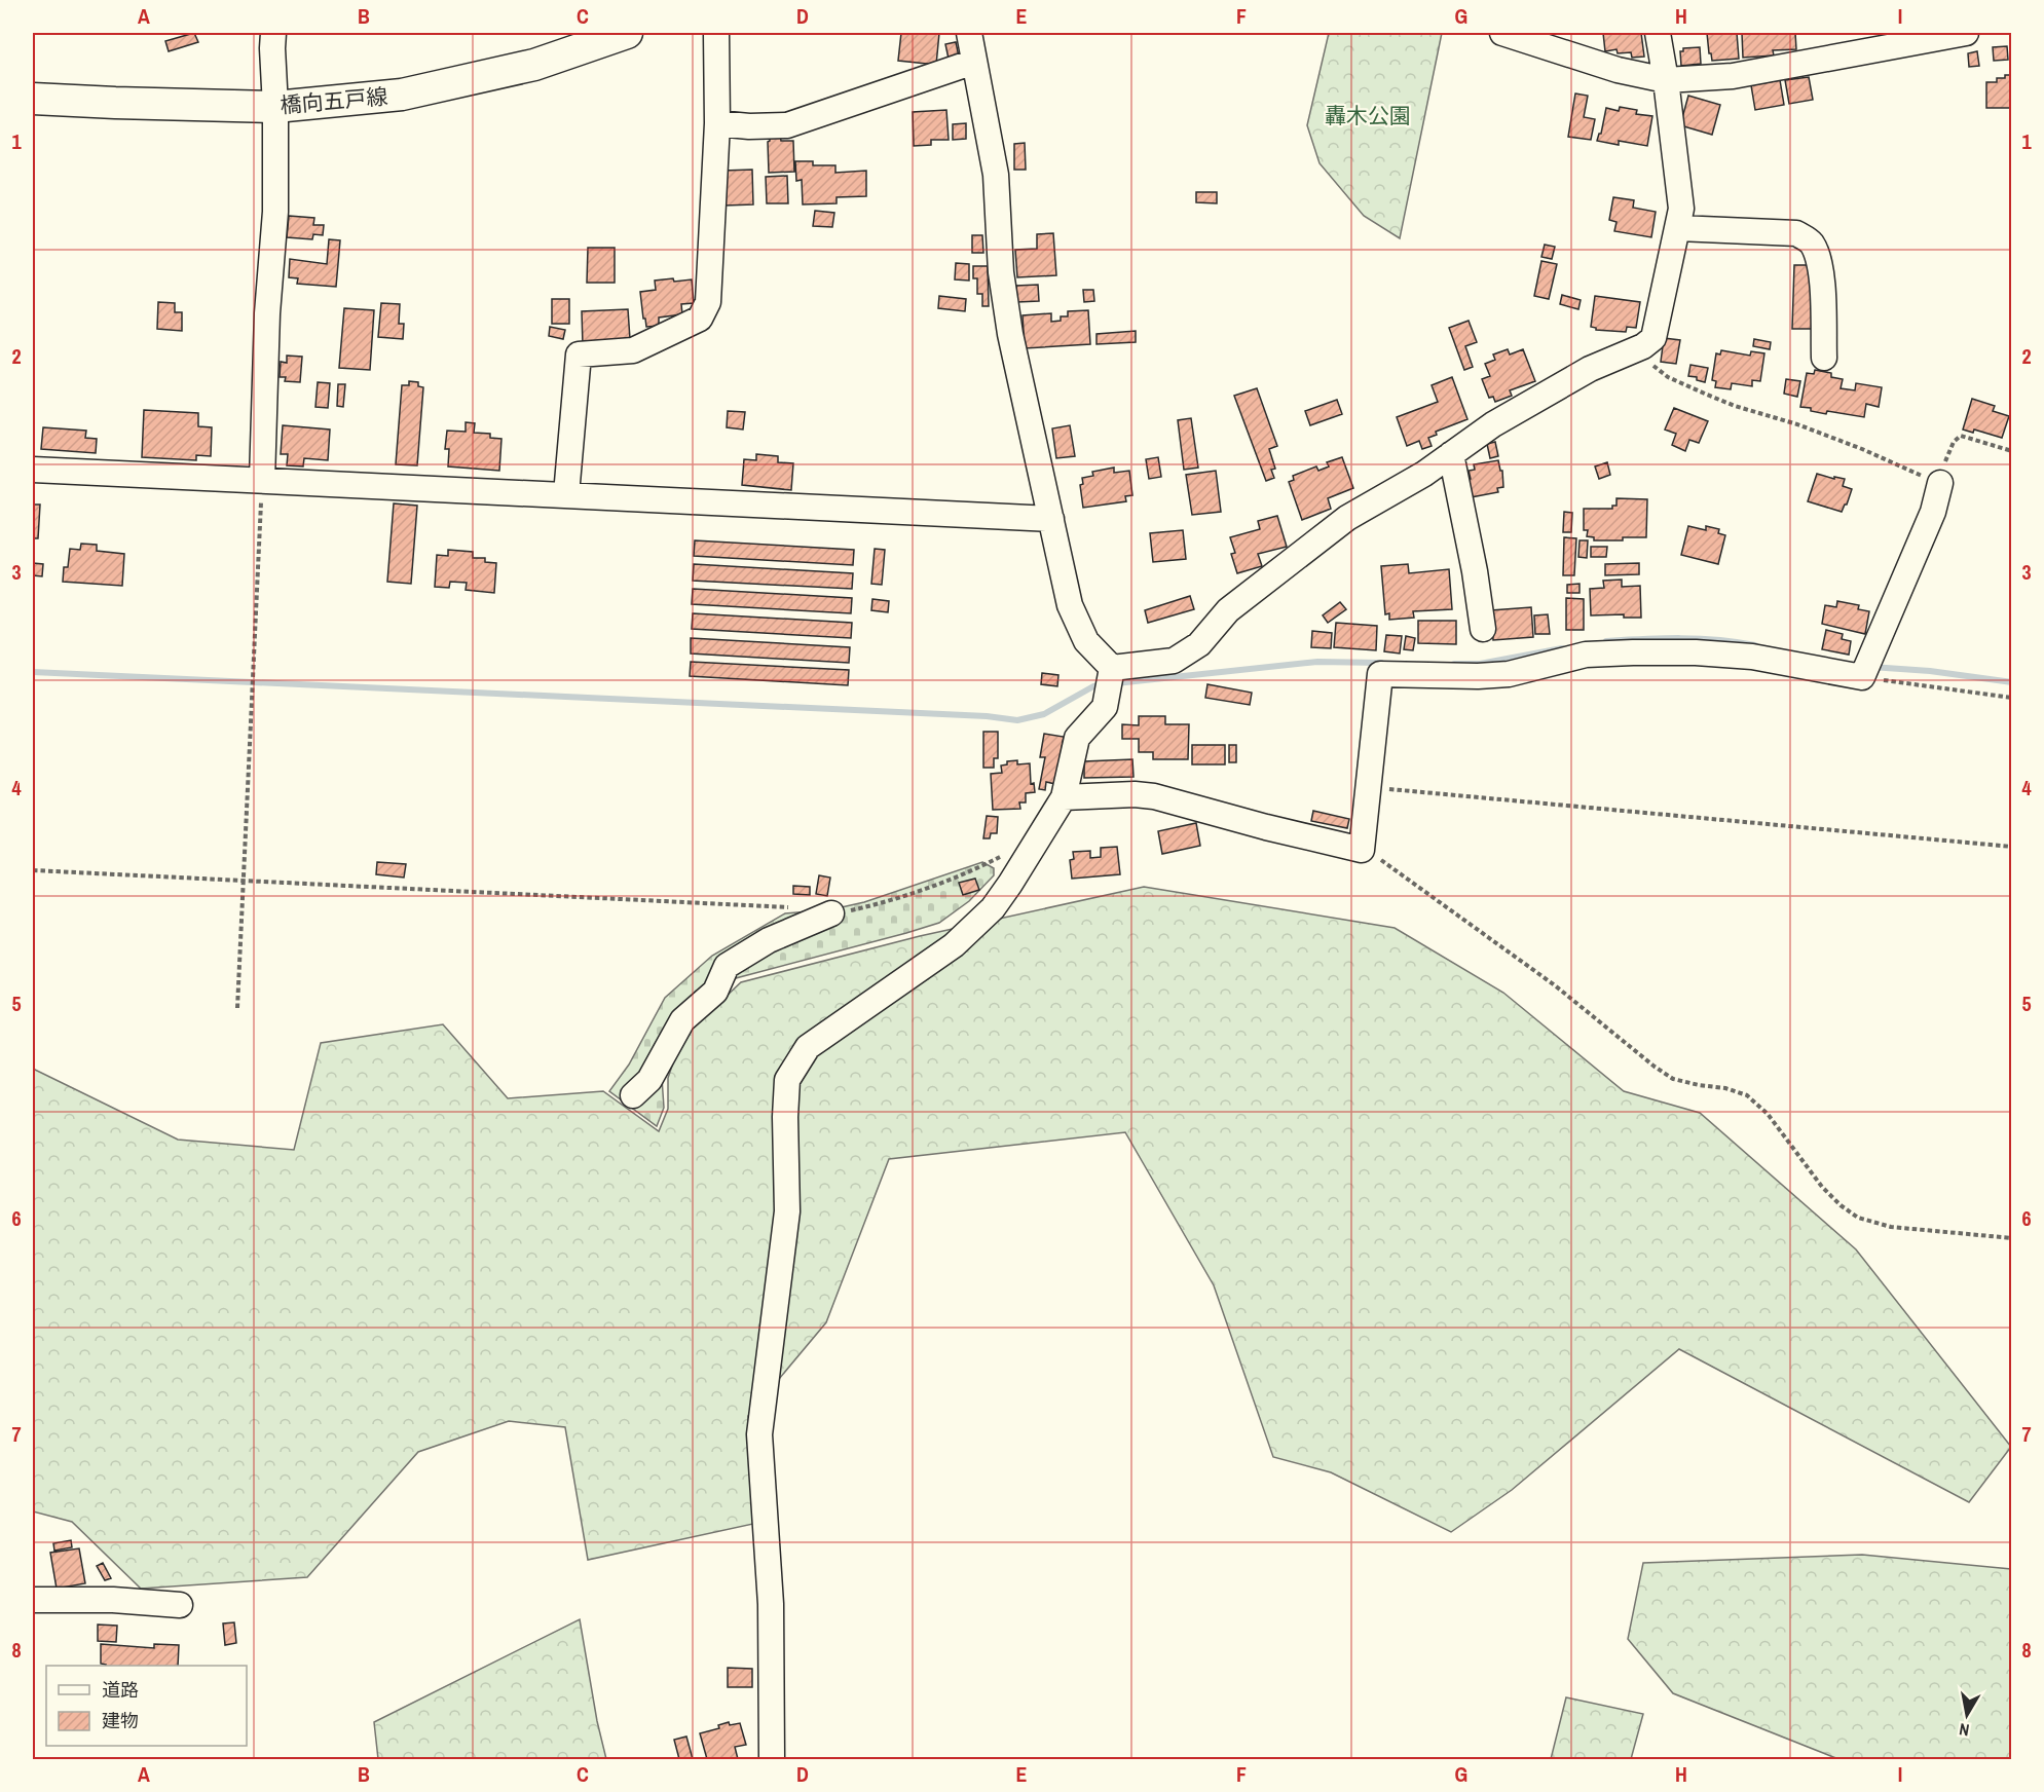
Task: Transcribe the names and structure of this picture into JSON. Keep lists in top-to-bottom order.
{
  "streets": {
    "main road": ["橋向五戸線"]
  },
  "parks": ["轟木公園"],
  "legend": ["道路", "建物"],
  "north": "bottom",
  "grid": {
    "columns": [
      "A",
      "B",
      "C",
      "D",
      "E",
      "F",
      "G",
      "H",
      "I"
    ],
    "rows": [
      "1",
      "2",
      "3",
      "4",
      "5",
      "6",
      "7",
      "8"
    ]
  }
}
